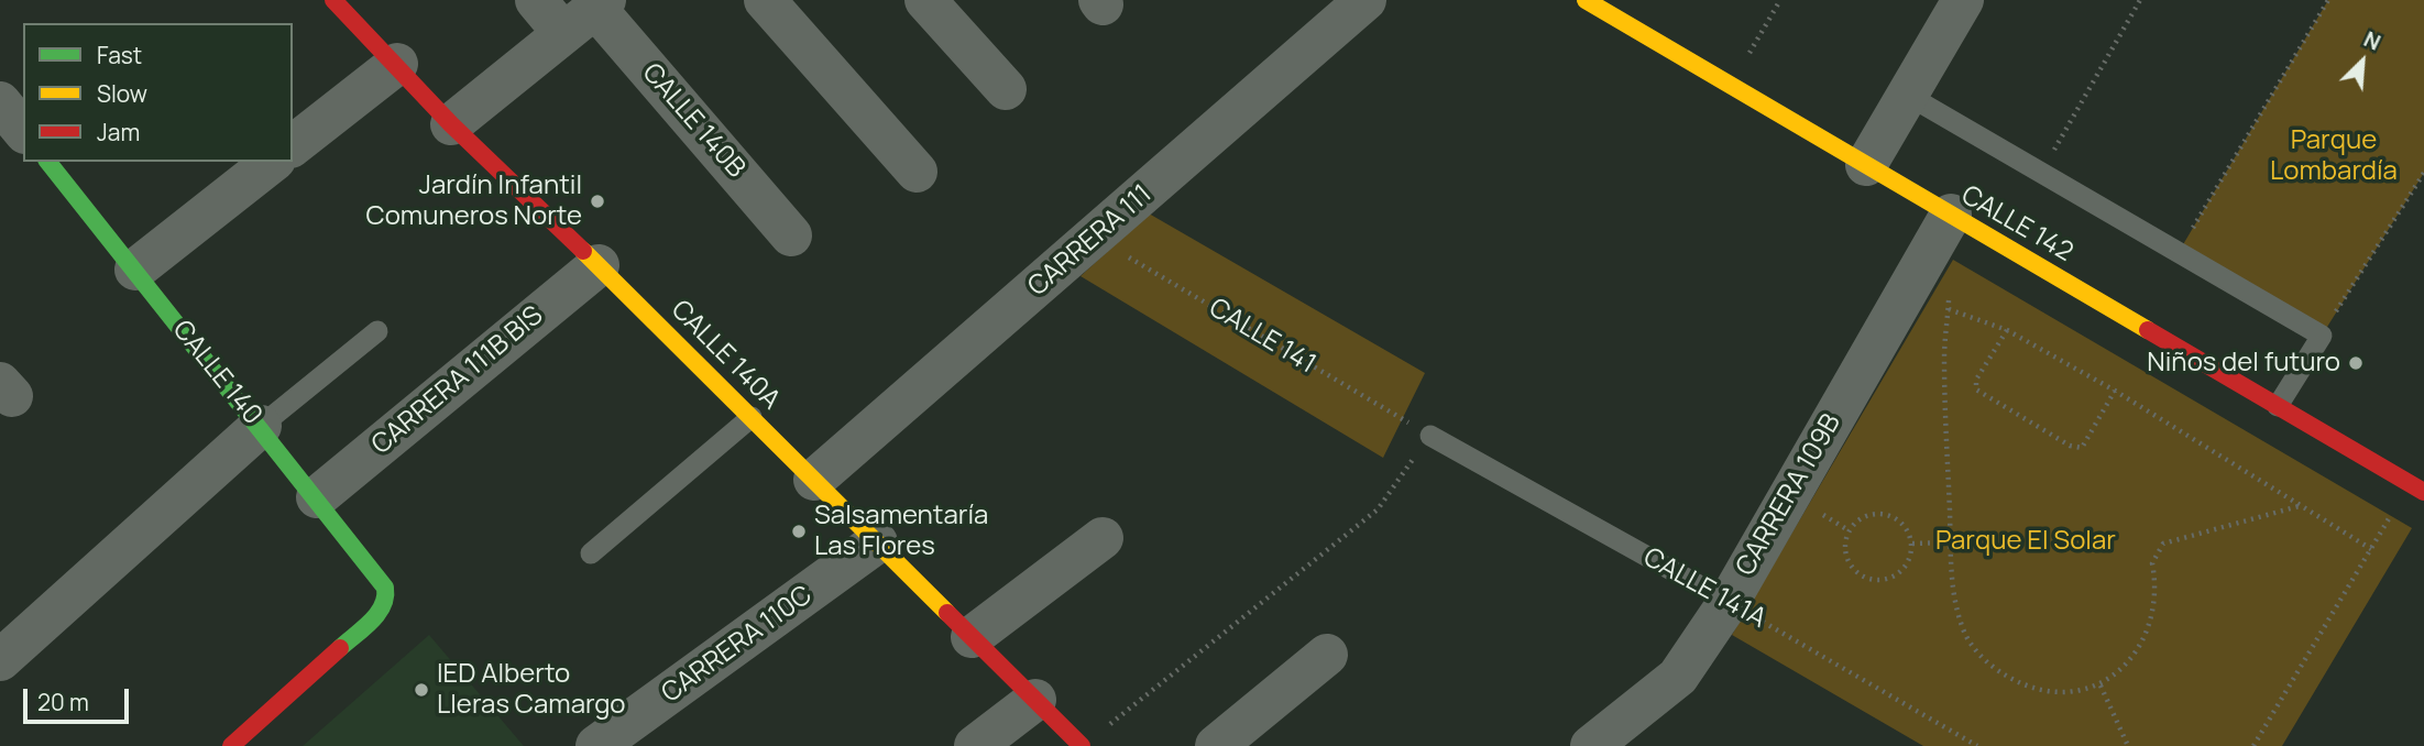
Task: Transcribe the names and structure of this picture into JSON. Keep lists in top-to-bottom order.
{
  "streets": {
    "street": [
      "CALLE 140B",
      "CALLE 142",
      "CARRERA 111",
      "CALLE 140A",
      "CALLE 140",
      "CARRERA 111B BIS",
      "CARRERA 109B",
      "CARRERA 110C"
    ],
    "lane": ["CALLE 141A"],
    "path": ["CALLE 141"]
  },
  "crossings": [
    ["CALLE 142", "CARRERA 109B"],
    ["CARRERA 111", "CALLE 141"],
    ["CARRERA 111", "CALLE 140A"],
    ["CALLE 141", "CALLE 141A"],
    ["CALLE 140A", "CARRERA 111B BIS"],
    ["CALLE 140A", "CARRERA 110C"],
    ["CALLE 140", "CARRERA 111B BIS"],
    ["CARRERA 109B", "CALLE 141A"]
  ],
  "parks": ["Parque Lombardía", "Parque El Solar"],
  "places": [
    "Jardín Infantil Comuneros Norte",
    "Niños del futuro",
    "Salsamentaría Las Flores",
    "IED Alberto Lleras Camargo"
  ],
  "legend": ["Fast", "Slow", "Jam"],
  "scale_bar": "20 m",
  "north": "top right"
}
